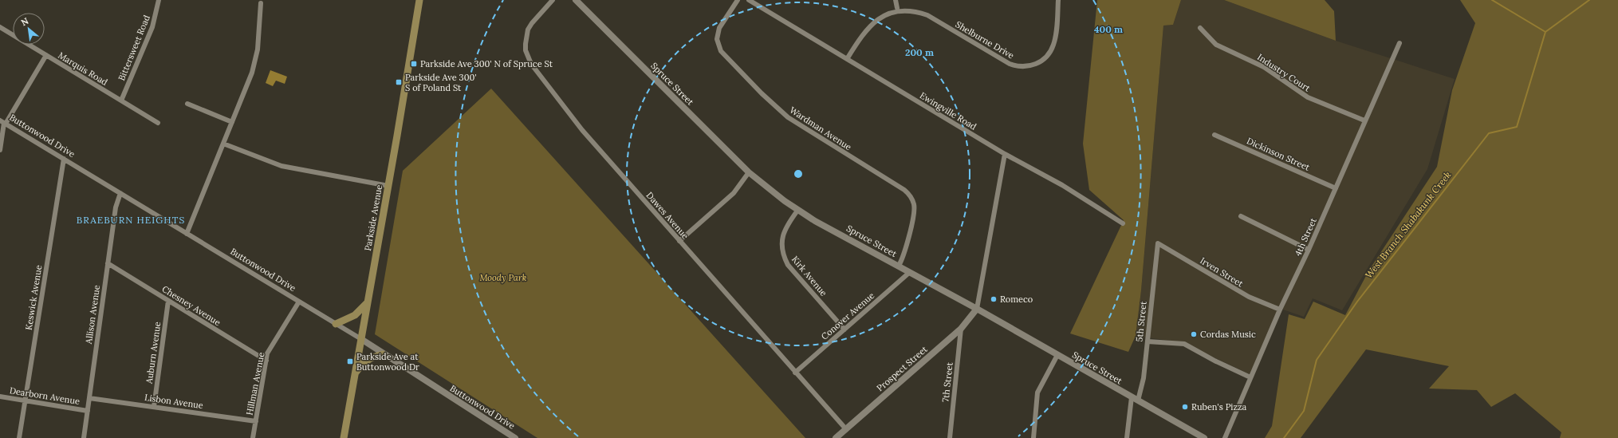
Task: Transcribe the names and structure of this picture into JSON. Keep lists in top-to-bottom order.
{
  "streets": {
    "main road": ["Parkside Avenue"],
    "street": [
      "Shelburne Drive",
      "Bittersweet Road",
      "Marquis Road",
      "Industry Court",
      "Spruce Street",
      "Ewingville Road",
      "Wardman Avenue",
      "Buttonwood Drive",
      "Dickinson Street",
      "Dawes Avenue",
      "4th Street",
      "Irven Street",
      "Kirk Avenue",
      "Keswick Avenue",
      "Chesney Avenue",
      "Allison Avenue",
      "Conover Avenue",
      "5th Street",
      "Auburn Avenue",
      "Prospect Street",
      "7th Street",
      "Hillman Avenue",
      "Dearborn Avenue",
      "Lisbon Avenue"
    ]
  },
  "crossings": [
    ["Shelburne Drive", "Ewingville Road"],
    ["Bittersweet Road", "Marquis Road"],
    ["Industry Court", "4th Street"],
    ["Spruce Street", "Wardman Avenue"],
    ["Spruce Street", "Kirk Avenue"],
    ["Spruce Street", "Conover Avenue"],
    ["Spruce Street", "5th Street"],
    ["Spruce Street", "Prospect Street"],
    ["Buttonwood Drive", "Parkside Avenue"],
    ["Buttonwood Drive", "Keswick Avenue"],
    ["Buttonwood Drive", "Allison Avenue"],
    ["Buttonwood Drive", "Hillman Avenue"],
    ["Dickinson Street", "4th Street"],
    ["Dawes Avenue", "Conover Avenue"],
    ["Dawes Avenue", "Prospect Street"],
    ["4th Street", "Irven Street"],
    ["Irven Street", "5th Street"],
    ["Kirk Avenue", "Conover Avenue"],
    ["Keswick Avenue", "Dearborn Avenue"],
    ["Chesney Avenue", "Allison Avenue"],
    ["Chesney Avenue", "Auburn Avenue"],
    ["Chesney Avenue", "Hillman Avenue"],
    ["Allison Avenue", "Dearborn Avenue"],
    ["Allison Avenue", "Lisbon Avenue"],
    ["Auburn Avenue", "Lisbon Avenue"],
    ["Prospect Street", "7th Street"],
    ["Hillman Avenue", "Lisbon Avenue"]
  ],
  "districts": ["BRAEBURN HEIGHTS"],
  "water": ["West Branch Shabakunk Creek"],
  "parks": ["Moody Park"],
  "places": {
    "transit": ["Parkside Ave 300' N of Spruce St", "Parkside Ave 300' S of Poland St", "Parkside Ave at Buttonwood Dr"],
    "other": ["Romeco", "Cordas Music", "Ruben's Pizza"]
  },
  "north": "top left",
  "rings": ["400 m", "200 m"]
}
